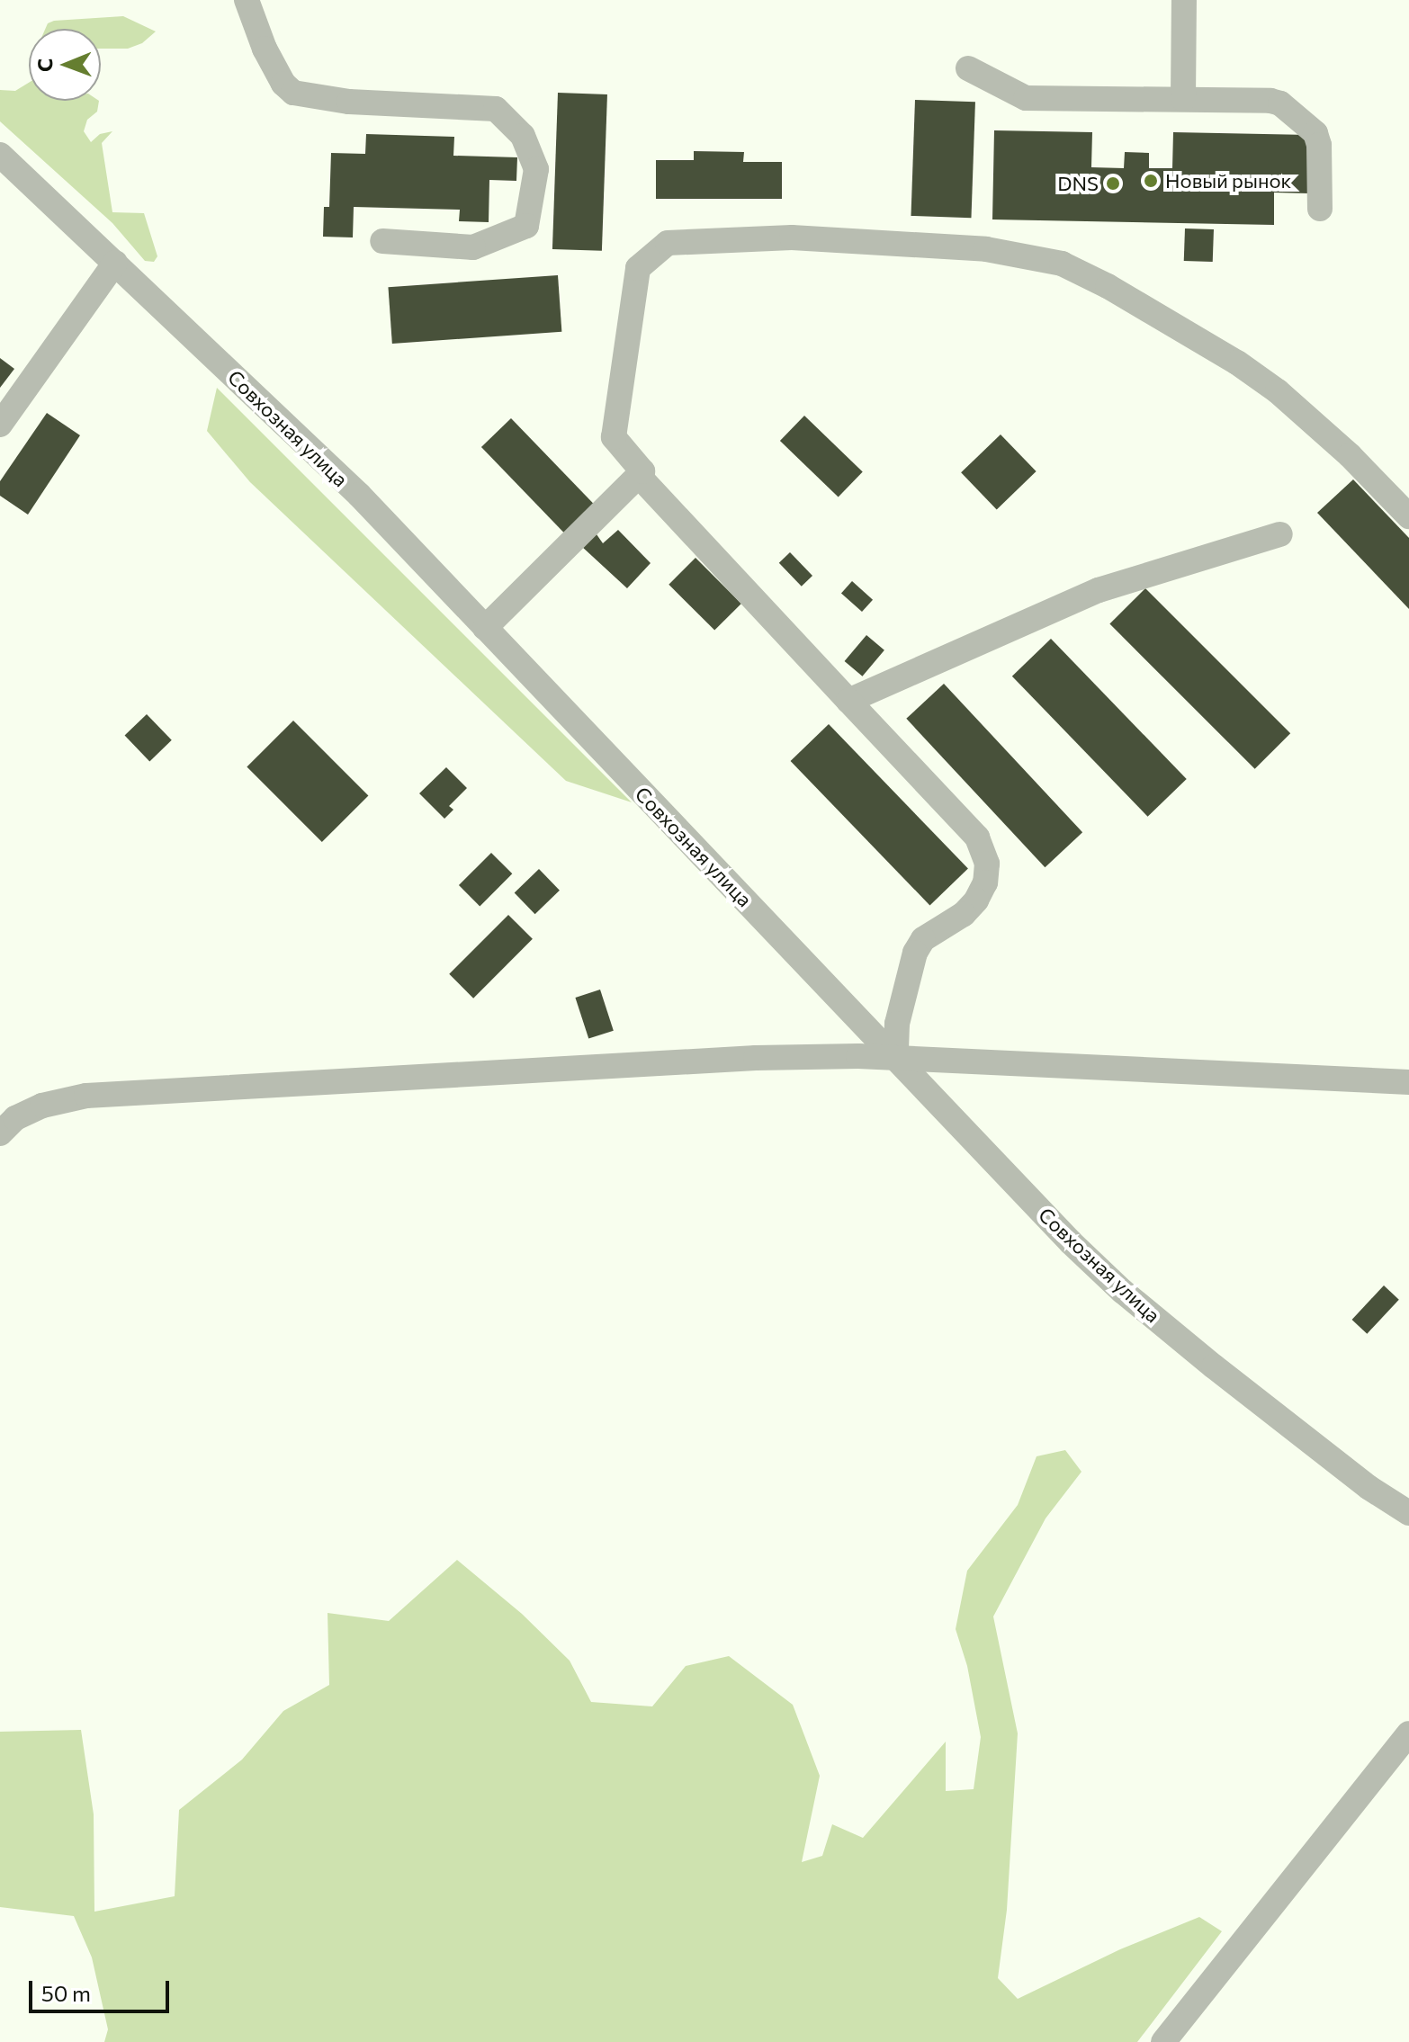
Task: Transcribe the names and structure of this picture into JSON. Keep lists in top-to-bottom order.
{
  "streets": {
    "street": ["Совхозная улица"]
  },
  "places": ["Новый рынок", "DNS"],
  "scale_bar": "50 m",
  "north": "left"
}
